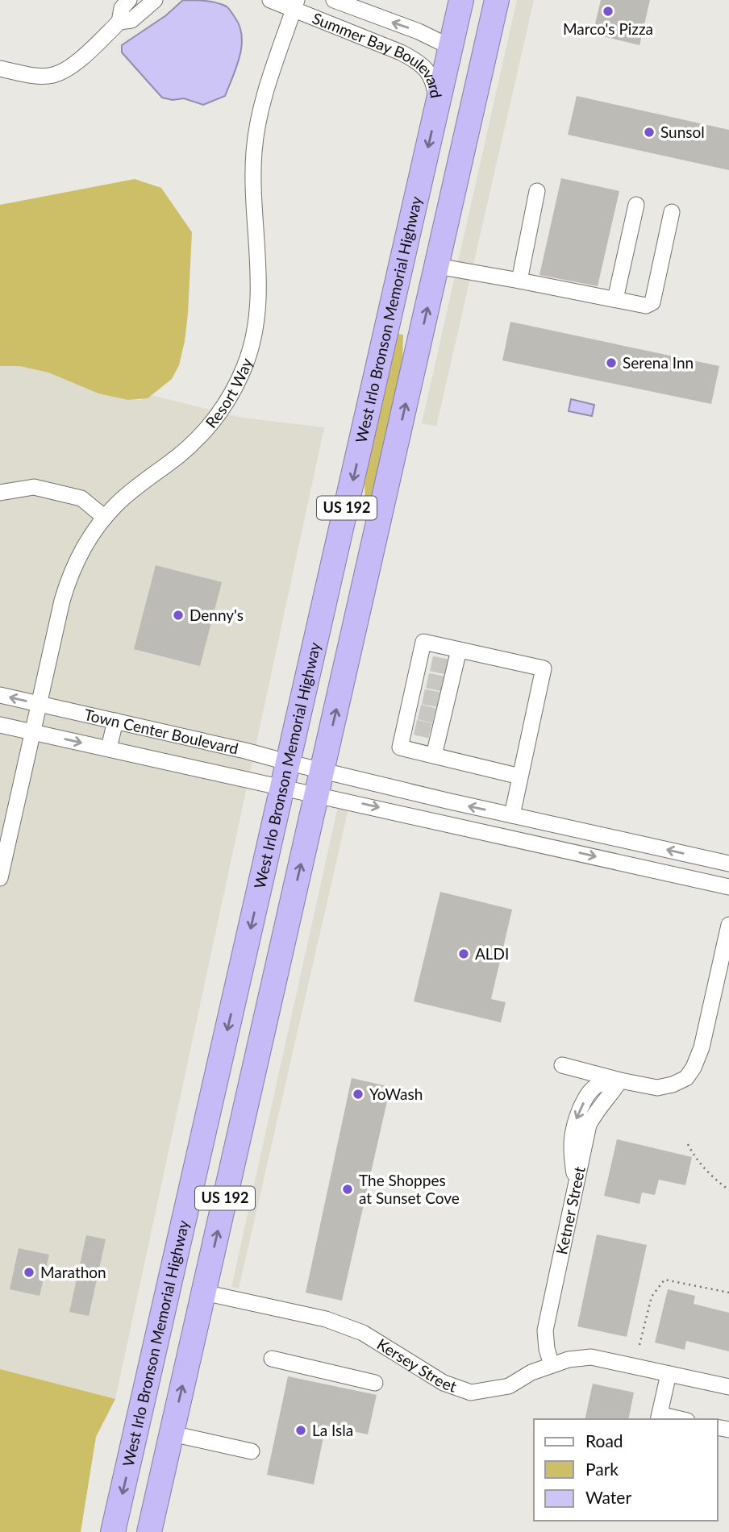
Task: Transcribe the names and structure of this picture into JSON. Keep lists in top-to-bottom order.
{
  "streets": {
    "highway": ["West Irlo Bronson Memorial Highway", "US 192"],
    "street": [
      "Summer Bay Boulevard",
      "Resort Way",
      "Town Center Boulevard",
      "Ketner Street",
      "Kersey Street"
    ]
  },
  "crossings": [
    ["Summer Bay Boulevard", "West Irlo Bronson Memorial Highway"],
    ["Summer Bay Boulevard", "Resort Way"],
    ["West Irlo Bronson Memorial Highway", "Town Center Boulevard"],
    ["Resort Way", "Town Center Boulevard"],
    ["US 192", "Town Center Boulevard"],
    ["US 192", "Kersey Street"],
    ["Ketner Street", "Kersey Street"]
  ],
  "one_way": ["Summer Bay Boulevard"],
  "places": [
    "Marco's Pizza",
    "Sunsol",
    "Serena Inn",
    "Denny's",
    "ALDI",
    "YoWash",
    "The Shoppes at Sunset Cove",
    "Marathon",
    "La Isla"
  ],
  "legend": ["Road", "Park", "Water"]
}
